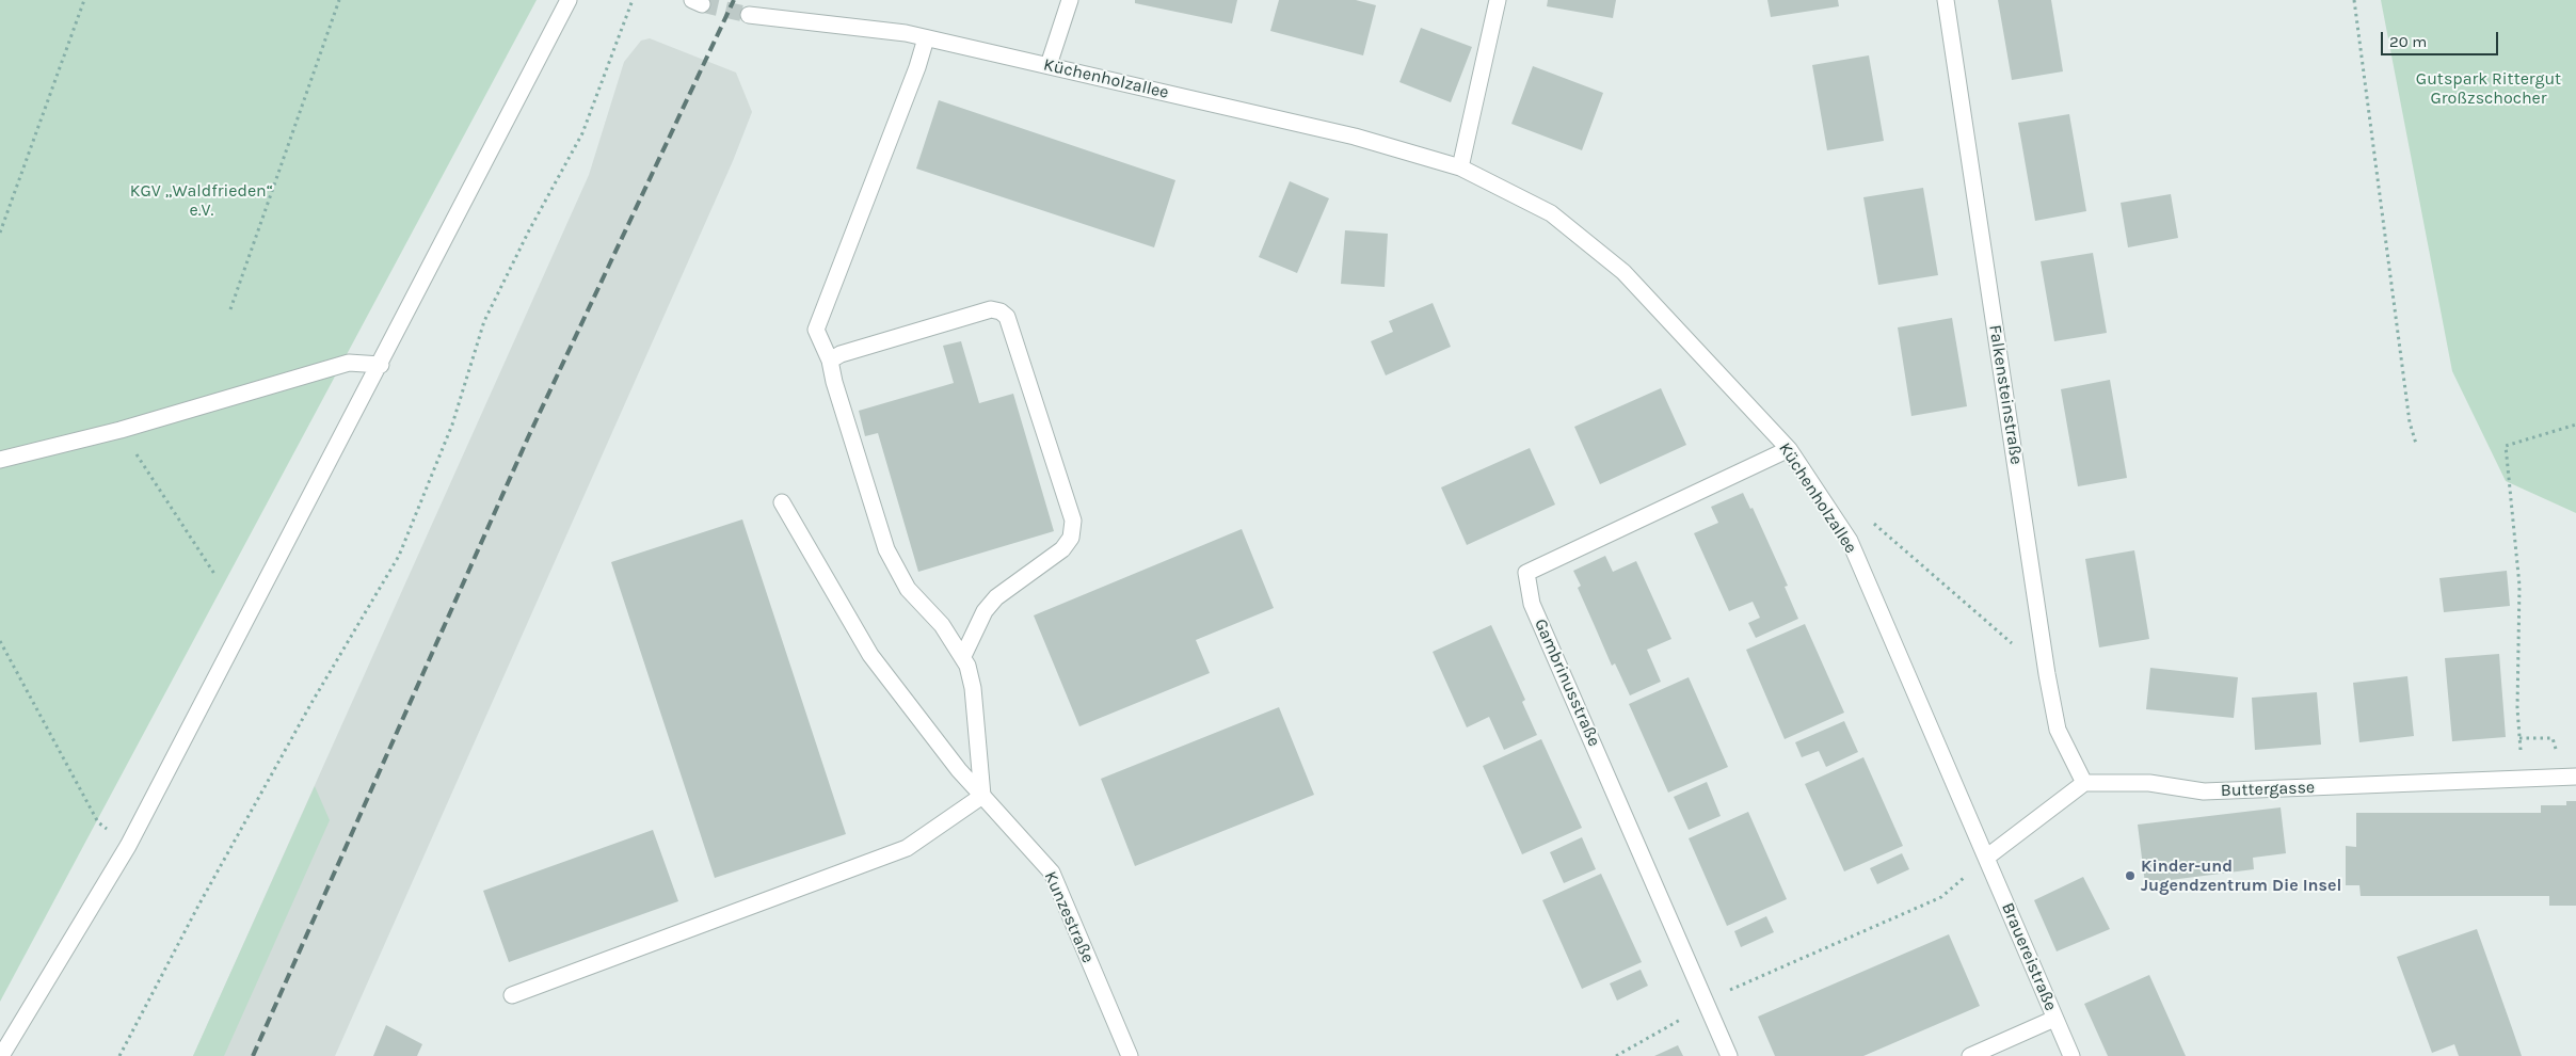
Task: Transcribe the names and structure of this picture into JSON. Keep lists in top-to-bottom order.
{
  "streets": {
    "street": [
      "Küchenholzallee",
      "Falkensteinstraße",
      "Gambrinusstraße",
      "Buttergasse",
      "Kunzestraße",
      "Brauereistraße"
    ]
  },
  "crossings": [
    ["Küchenholzallee", "Gambrinusstraße"],
    ["Küchenholzallee", "Brauereistraße"],
    ["Falkensteinstraße", "Buttergasse"]
  ],
  "parks": ["Gutspark Rittergut Großzschocher", "KGV „Waldfrieden“ e.V."],
  "places": ["Kinder-und Jugendzentrum Die Insel"],
  "scale_bar": "20 m"
}
